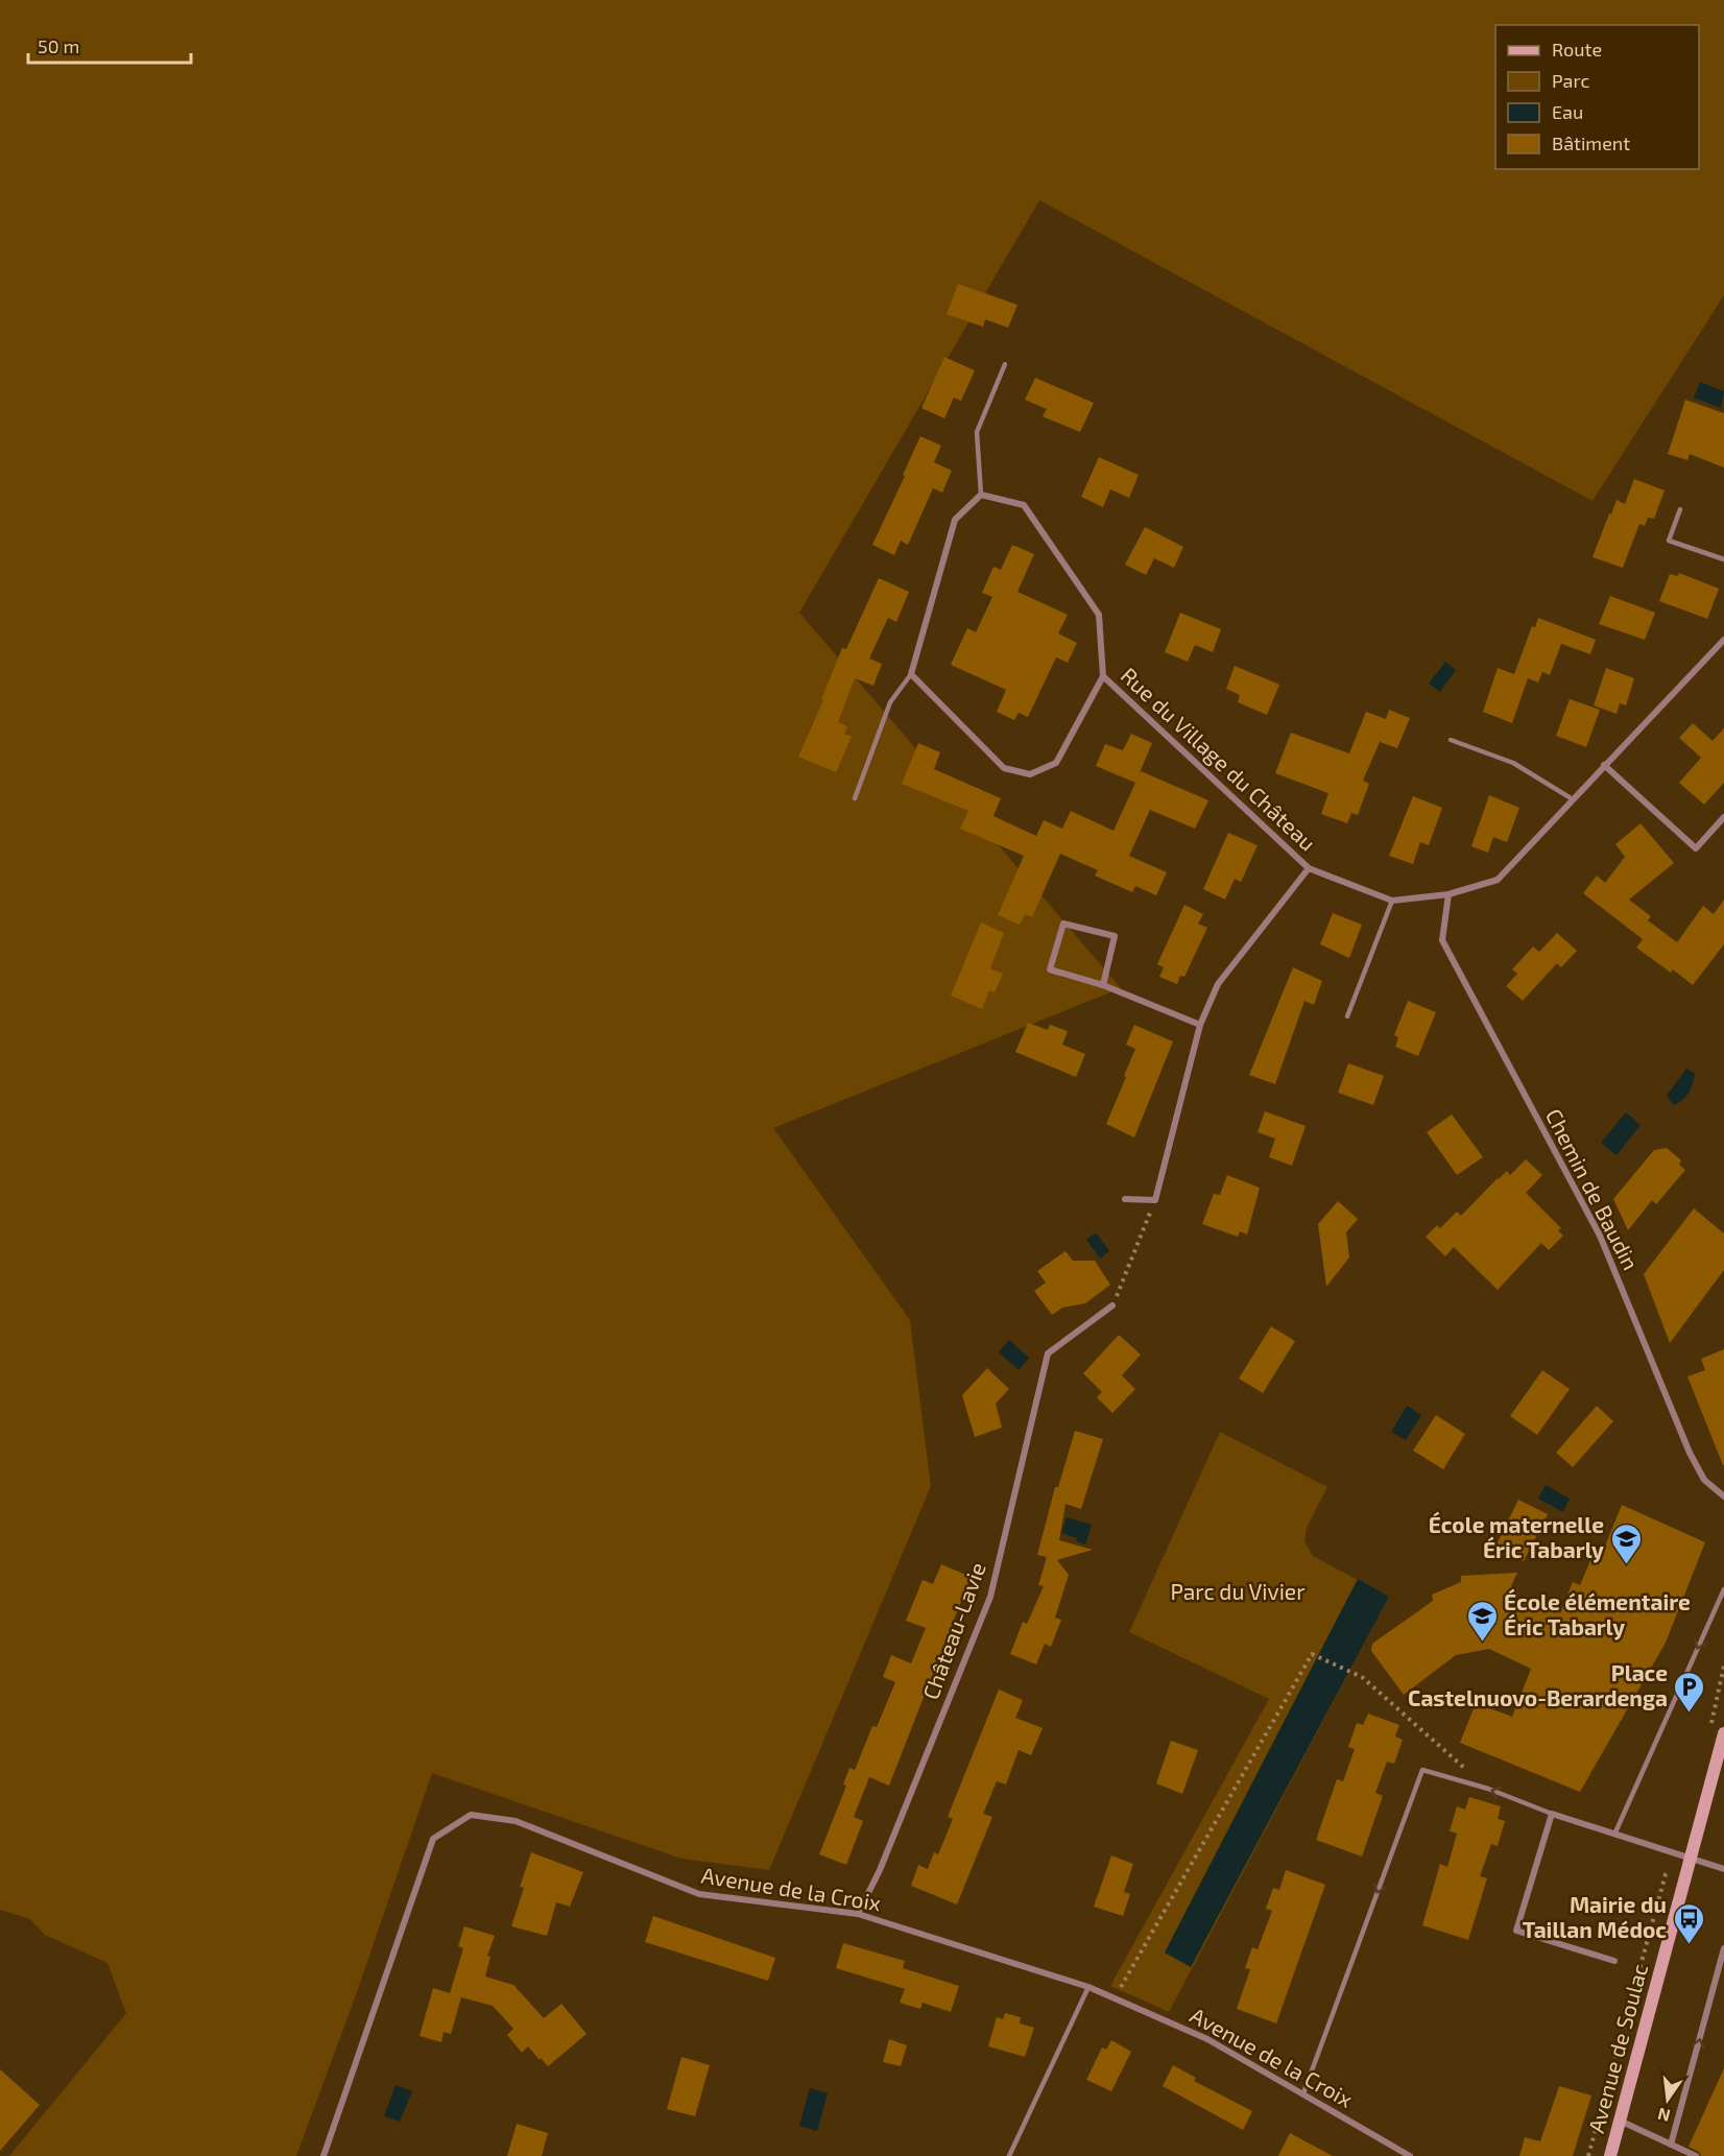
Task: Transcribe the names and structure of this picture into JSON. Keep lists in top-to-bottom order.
{
  "streets": {
    "main road": ["Avenue de Soulac"],
    "street": [
      "Rue du Village du Château",
      "Chemin de Baudin",
      "Château-Lavie",
      "Avenue de la Croix"
    ]
  },
  "crossings": [
    ["Rue du Village du Château", "Chemin de Baudin"],
    ["Château-Lavie", "Avenue de la Croix"]
  ],
  "parks": ["Parc du Vivier"],
  "places": {
    "school or university": ["École maternelle Éric Tabarly", "École élémentaire Éric Tabarly"],
    "parking": ["Place Castelnuovo-Berardenga"],
    "bus stop": ["Mairie du Taillan Médoc"]
  },
  "legend": [
    "Route",
    "Parc",
    "Eau",
    "Bâtiment"
  ],
  "scale_bar": "50 m",
  "north": "bottom"
}
